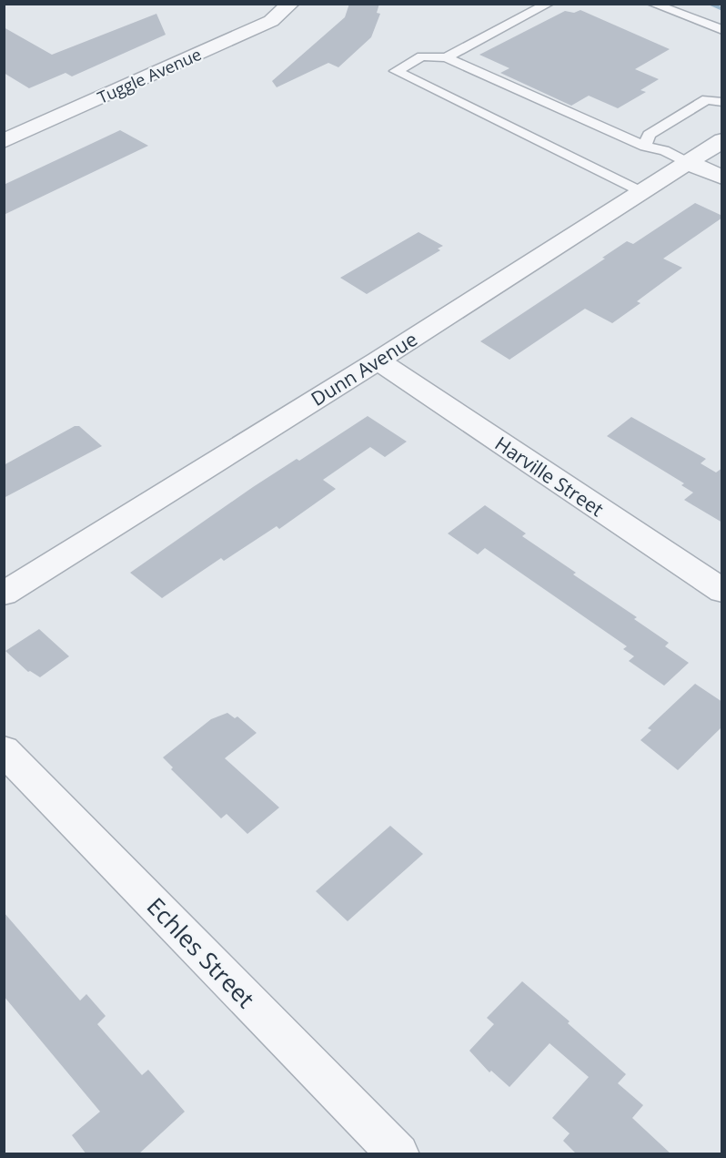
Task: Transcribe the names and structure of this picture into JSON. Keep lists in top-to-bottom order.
{
  "streets": {
    "street": [
      "Tuggle Avenue",
      "Dunn Avenue",
      "Harville Street",
      "Echles Street"
    ]
  },
  "crossings": [
    ["Dunn Avenue", "Harville Street"]
  ]
}
